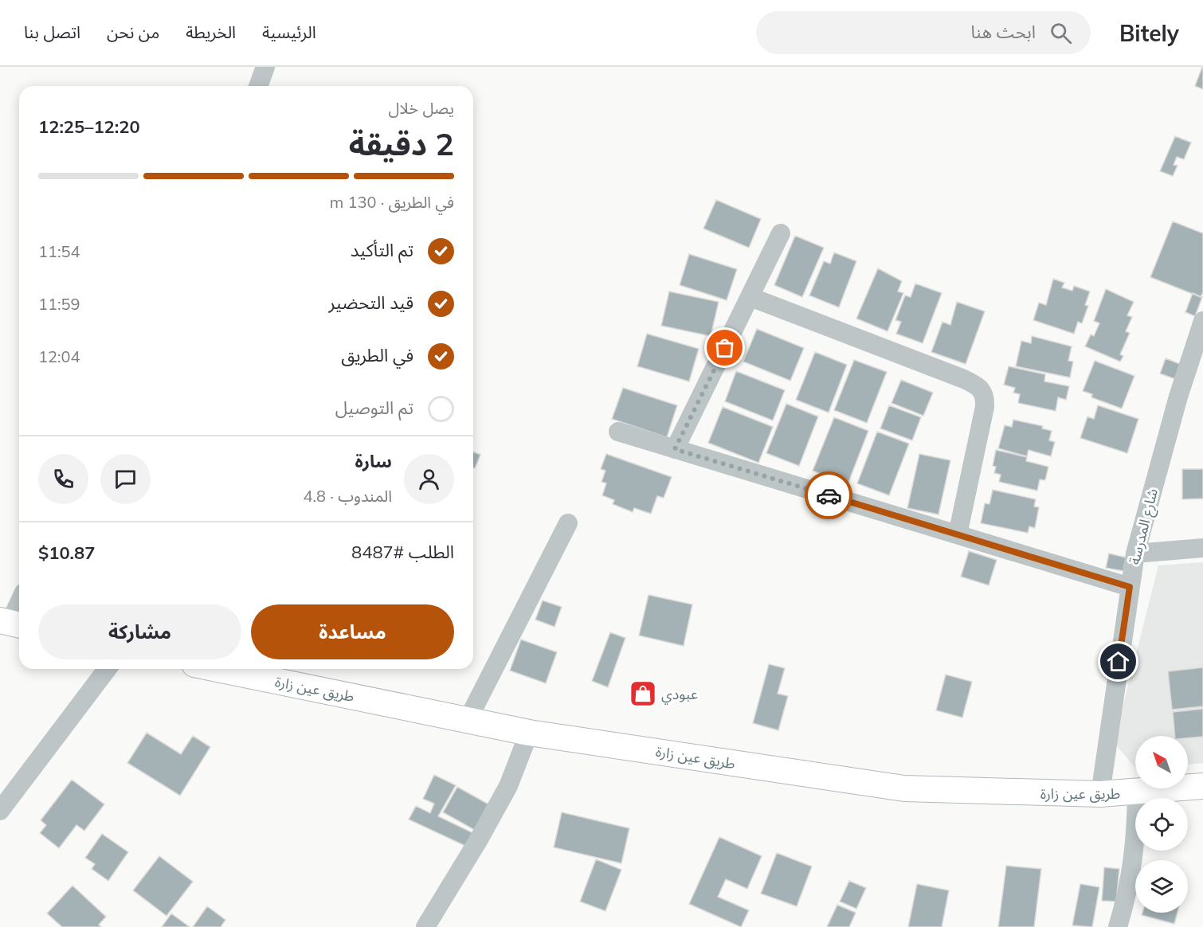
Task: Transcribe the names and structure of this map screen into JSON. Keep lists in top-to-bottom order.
{
  "streets": {
    "main road": ["طريق عين زارة"],
    "street": ["شارع المدرسة"]
  },
  "crossings": [
    ["شارع المدرسة", "طريق عين زارة"]
  ],
  "places": {
    "shop": ["عبودي"]
  },
  "north": "top left",
  "page": {
    "header": "Bitely",
    "search": "ابحث هنا",
    "nav": [
      "الرئيسية",
      "الخريطة",
      "من نحن",
      "اتصل بنا"
    ],
    "heading": ["2 دقيقة", "يصل خلال", "12:20–12:25"],
    "panel": [
      "سارة",
      "المندوب · 4.8",
      "الطلب #8487",
      "$10.87"
    ],
    "bar": "في الطريق · 130 m",
    "list": [
      ["تم التأكيد", "11:54"],
      ["قيد التحضير", "11:59"],
      ["في الطريق", "12:04"],
      "تم التوصيل"
    ],
    "buttons": ["مساعدة", "مشاركة"]
  }
}
